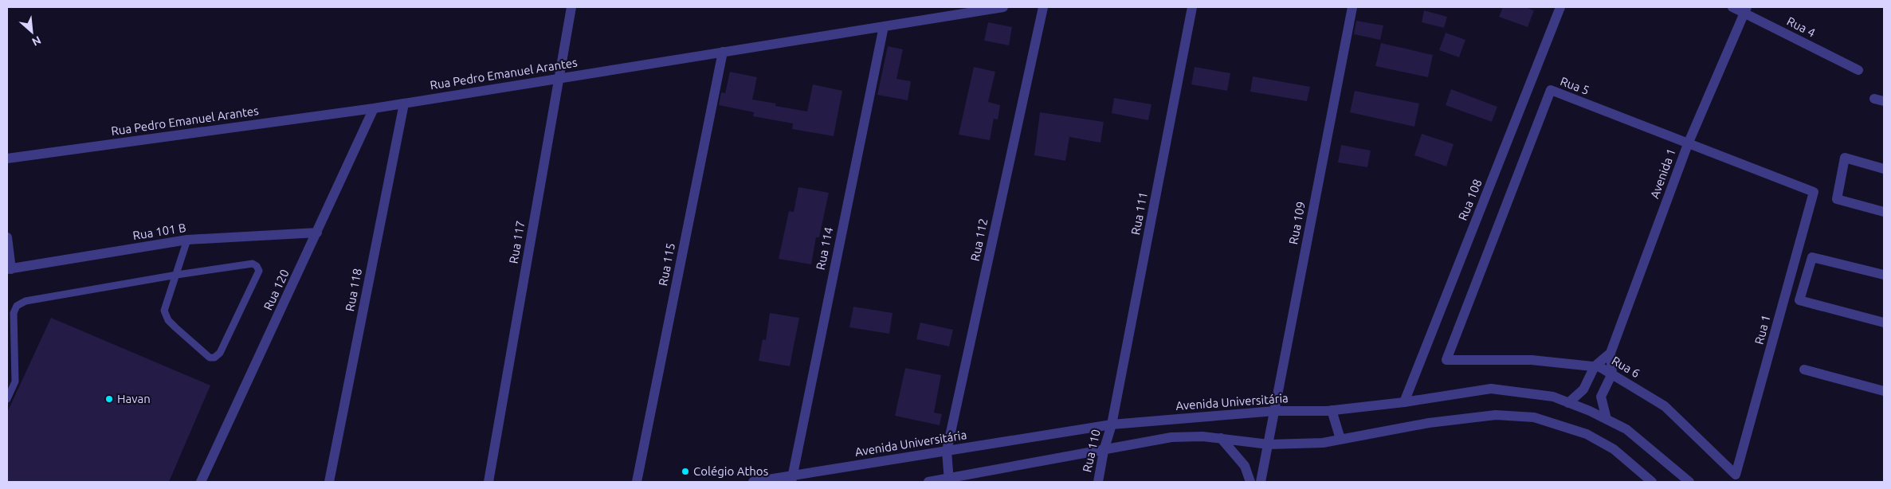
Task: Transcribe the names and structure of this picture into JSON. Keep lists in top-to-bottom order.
{
  "streets": {
    "street": [
      "Rua 4",
      "Rua Pedro Emanuel Arantes",
      "Rua 5",
      "Avenida 1",
      "Rua 108",
      "Rua 111",
      "Rua 109",
      "Rua 101 B",
      "Rua 112",
      "Rua 117",
      "Rua 114",
      "Rua 115",
      "Rua 120",
      "Rua 118",
      "Rua 1",
      "Rua 6",
      "Avenida Universitária",
      "Rua 110"
    ]
  },
  "crossings": [
    ["Rua 4", "Avenida 1"],
    ["Rua Pedro Emanuel Arantes", "Rua 117"],
    ["Rua Pedro Emanuel Arantes", "Rua 114"],
    ["Rua Pedro Emanuel Arantes", "Rua 115"],
    ["Rua Pedro Emanuel Arantes", "Rua 120"],
    ["Rua Pedro Emanuel Arantes", "Rua 118"],
    ["Rua 5", "Avenida 1"],
    ["Rua 5", "Rua 1"],
    ["Rua 5", "Rua 6"],
    ["Avenida 1", "Rua 6"],
    ["Rua 108", "Avenida Universitária"],
    ["Rua 111", "Avenida Universitária"],
    ["Rua 111", "Rua 110"],
    ["Rua 109", "Avenida Universitária"],
    ["Rua 101 B", "Rua 120"],
    ["Rua 112", "Avenida Universitária"],
    ["Rua 114", "Avenida Universitária"],
    ["Rua 1", "Rua 6"],
    ["Avenida Universitária", "Rua 110"]
  ],
  "places": ["Havan", "Colégio Athos"],
  "north": "bottom right"
}
